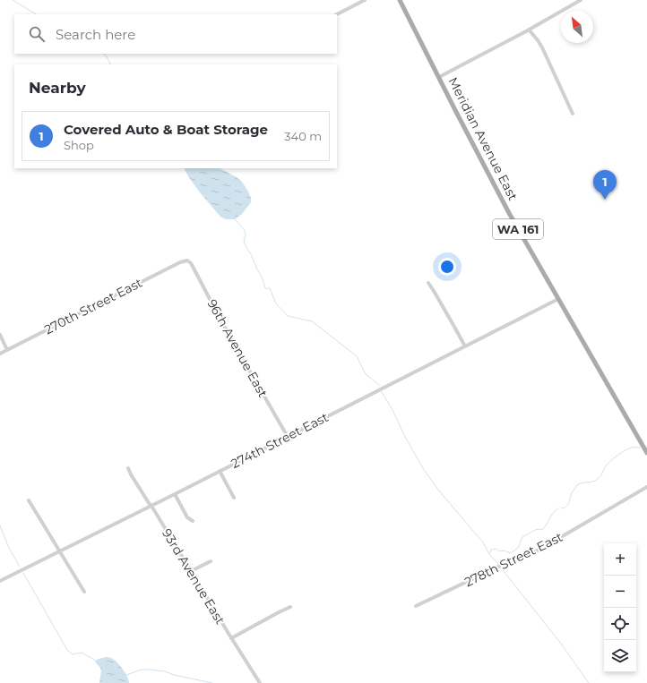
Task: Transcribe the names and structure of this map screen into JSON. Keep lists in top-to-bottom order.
{
  "streets": {
    "main road": ["Meridian Avenue East", "WA 161"],
    "street": [
      "270th Street East",
      "96th Avenue East",
      "274th Street East",
      "278th Street East",
      "93rd Avenue East"
    ]
  },
  "crossings": [
    ["Meridian Avenue East", "274th Street East"],
    ["270th Street East", "96th Avenue East"],
    ["96th Avenue East", "274th Street East"],
    ["274th Street East", "93rd Avenue East"]
  ],
  "north": "top left",
  "page": {
    "search": "Search here",
    "heading": "Nearby",
    "list": [
      {
        "mark": "1",
        "name": "Covered Auto & Boat Storage",
        "note": "Shop",
        "value": "340 m"
      }
    ],
    "pins": "1",
    "map_buttons": ["+", "−"]
  }
}
